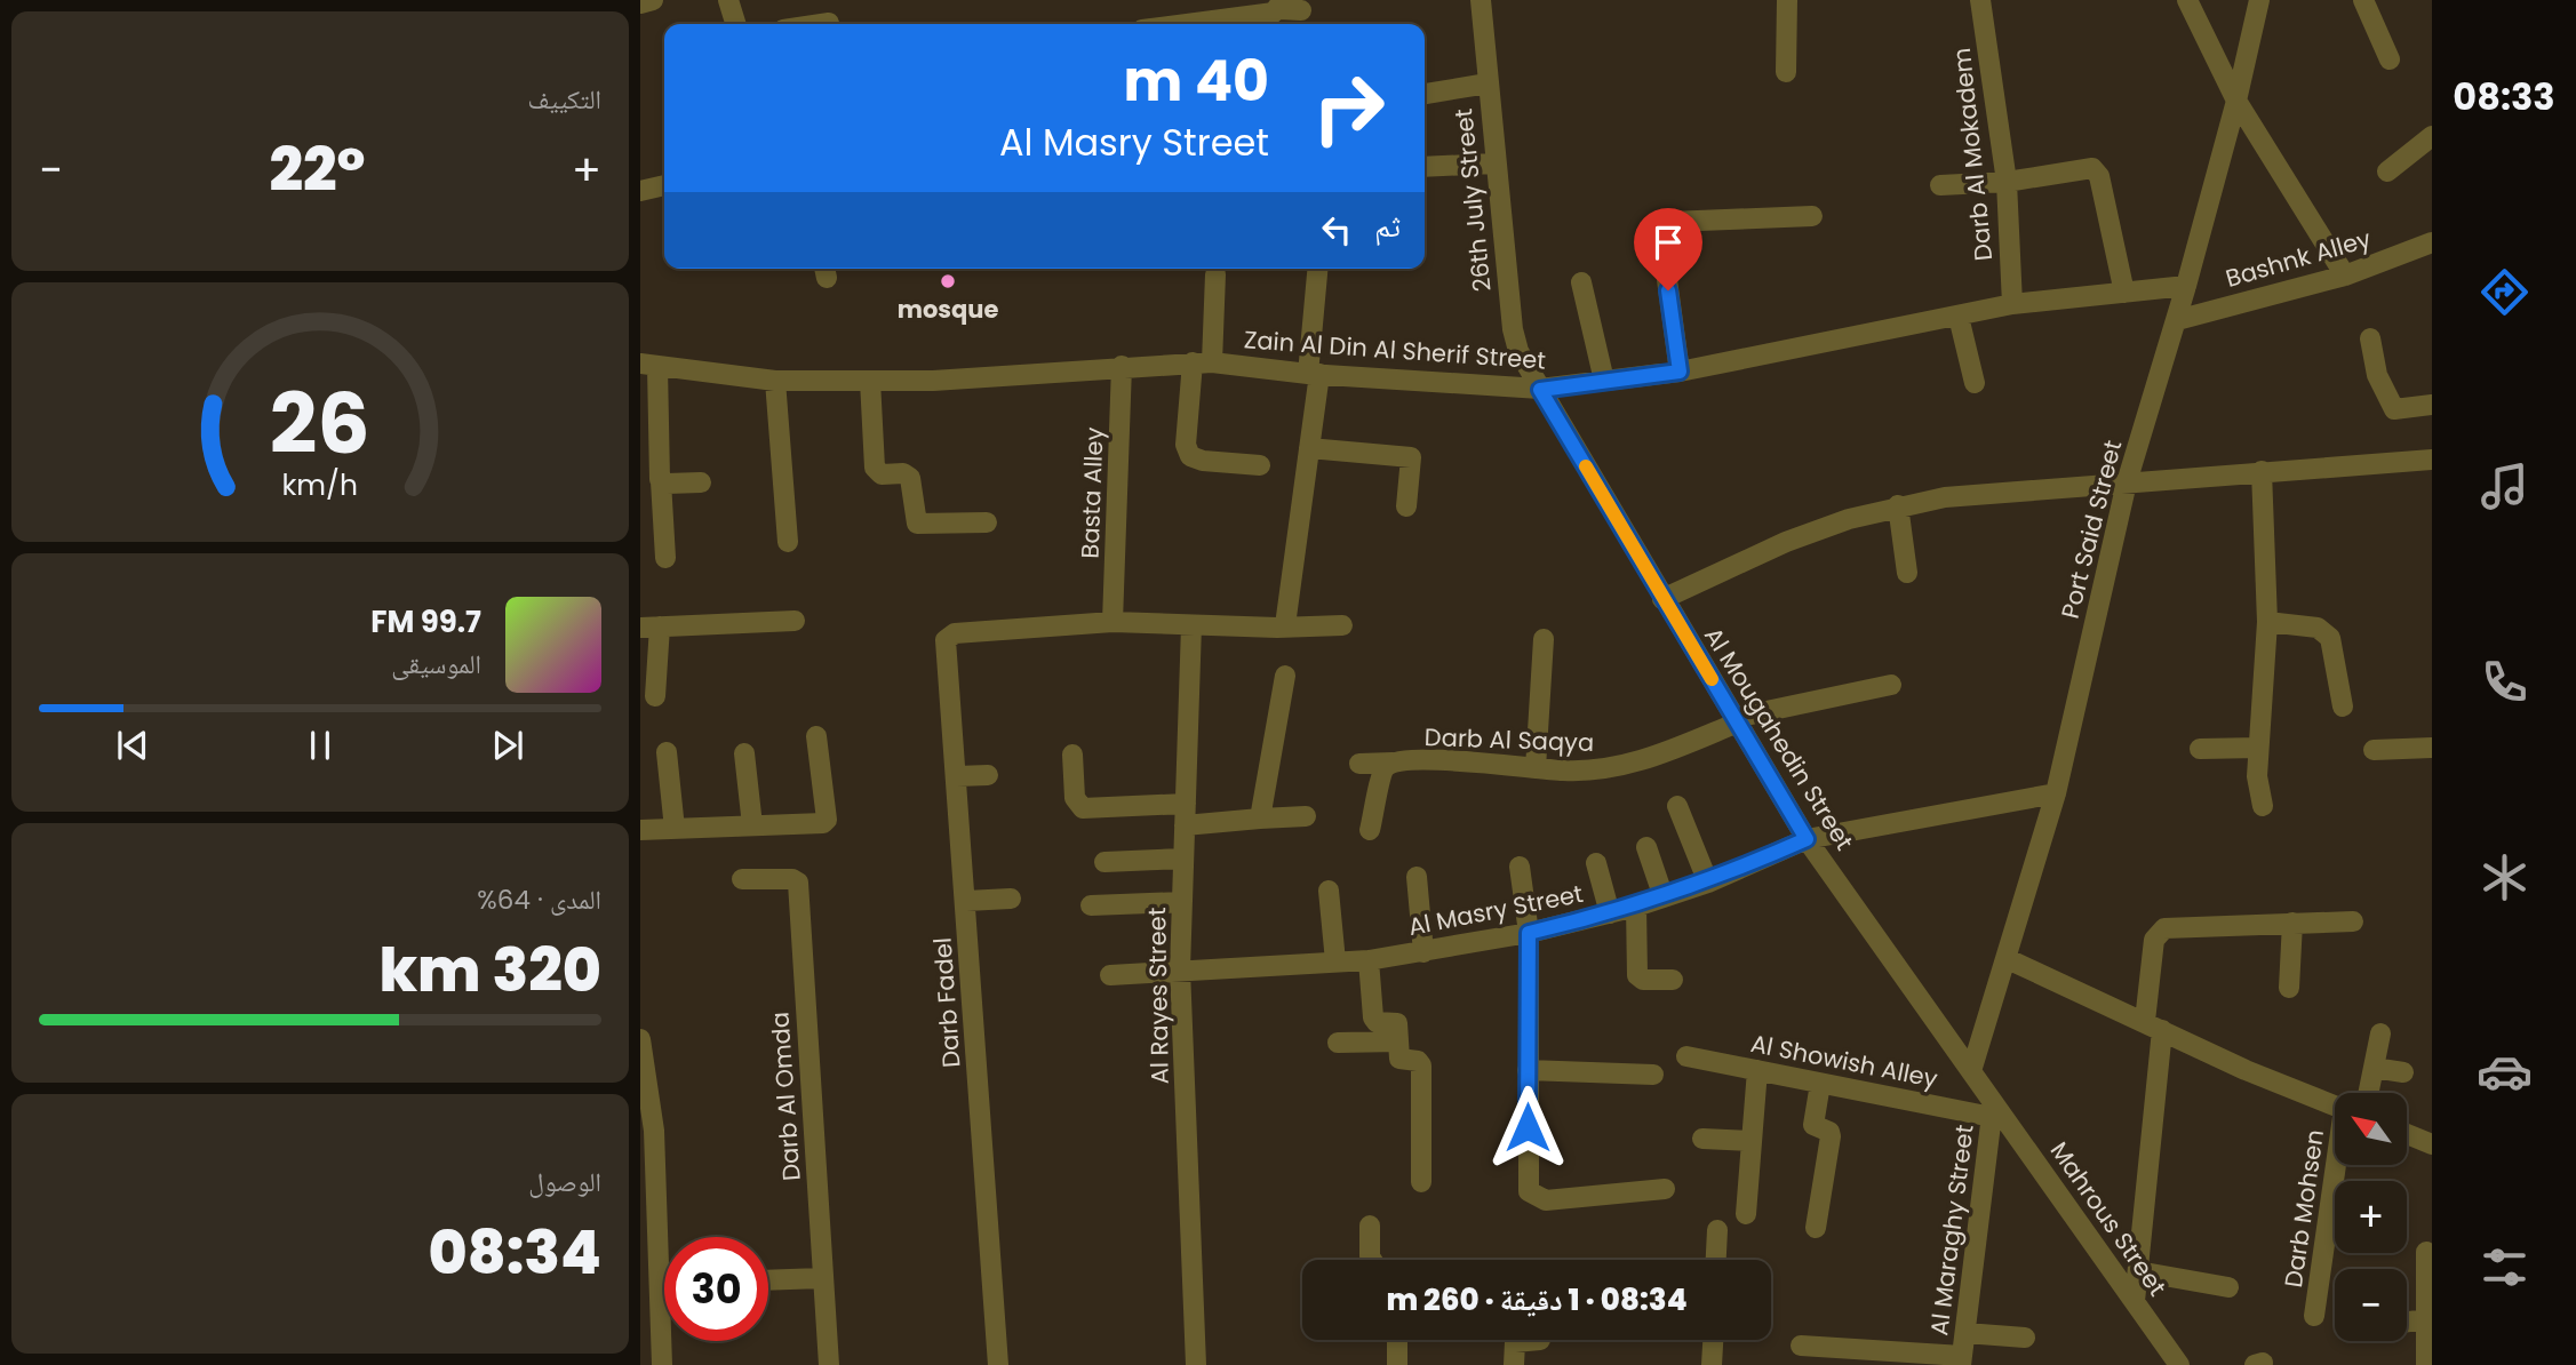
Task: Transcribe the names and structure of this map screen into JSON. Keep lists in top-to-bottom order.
{
  "streets": {
    "street": [
      "Darb Al Mokadem",
      "26th July Street",
      "Bashnk Alley",
      "Zain Al Din Al Sherif Street",
      "Basta Alley",
      "Port Said Street",
      "Al Mougahedin Street",
      "Darb Al Saqya",
      "Al Masry Street",
      "Al Rayes Street",
      "Darb Fadel",
      "Al Showish Alley",
      "Darb Al Omda",
      "Darb Mohsen",
      "Mahrous Street",
      "Al Maraghy Street"
    ]
  },
  "crossings": [
    ["Darb Al Mokadem", "Zain Al Din Al Sherif Street"],
    ["26th July Street", "Zain Al Din Al Sherif Street"],
    ["26th July Street", "Al Mougahedin Street"],
    ["Bashnk Alley", "Port Said Street"],
    ["Zain Al Din Al Sherif Street", "Basta Alley"],
    ["Zain Al Din Al Sherif Street", "Port Said Street"],
    ["Zain Al Din Al Sherif Street", "Al Mougahedin Street"],
    ["Basta Alley", "Darb Fadel"],
    ["Port Said Street", "Al Mougahedin Street"],
    ["Port Said Street", "Al Masry Street"],
    ["Al Mougahedin Street", "Darb Al Saqya"],
    ["Al Mougahedin Street", "Al Masry Street"],
    ["Al Mougahedin Street", "Al Showish Alley"],
    ["Al Mougahedin Street", "Mahrous Street"],
    ["Al Mougahedin Street", "Al Maraghy Street"],
    ["Al Masry Street", "Al Rayes Street"],
    ["Al Showish Alley", "Mahrous Street"],
    ["Al Showish Alley", "Al Maraghy Street"],
    ["Mahrous Street", "Al Maraghy Street"]
  ],
  "places": ["mosque"],
  "north": "top left",
  "page": {
    "tabs": "08:33",
    "tile": [
      "التكييف",
      ["المدى · 64%", "320 km"],
      ["الوصول", "08:34"]
    ],
    "turn": ["40 m", "Al Masry Street"],
    "heat": ["−", "22°", "+"],
    "then": "ثم",
    "song": ["99.7 FM", "الموسيقى"],
    "map_buttons": ["+", "−"],
    "limit": "30",
    "trip": "08:34 · 1 دقيقة · 260 m",
    "gauge": ["26", "km/h"]
  }
}
